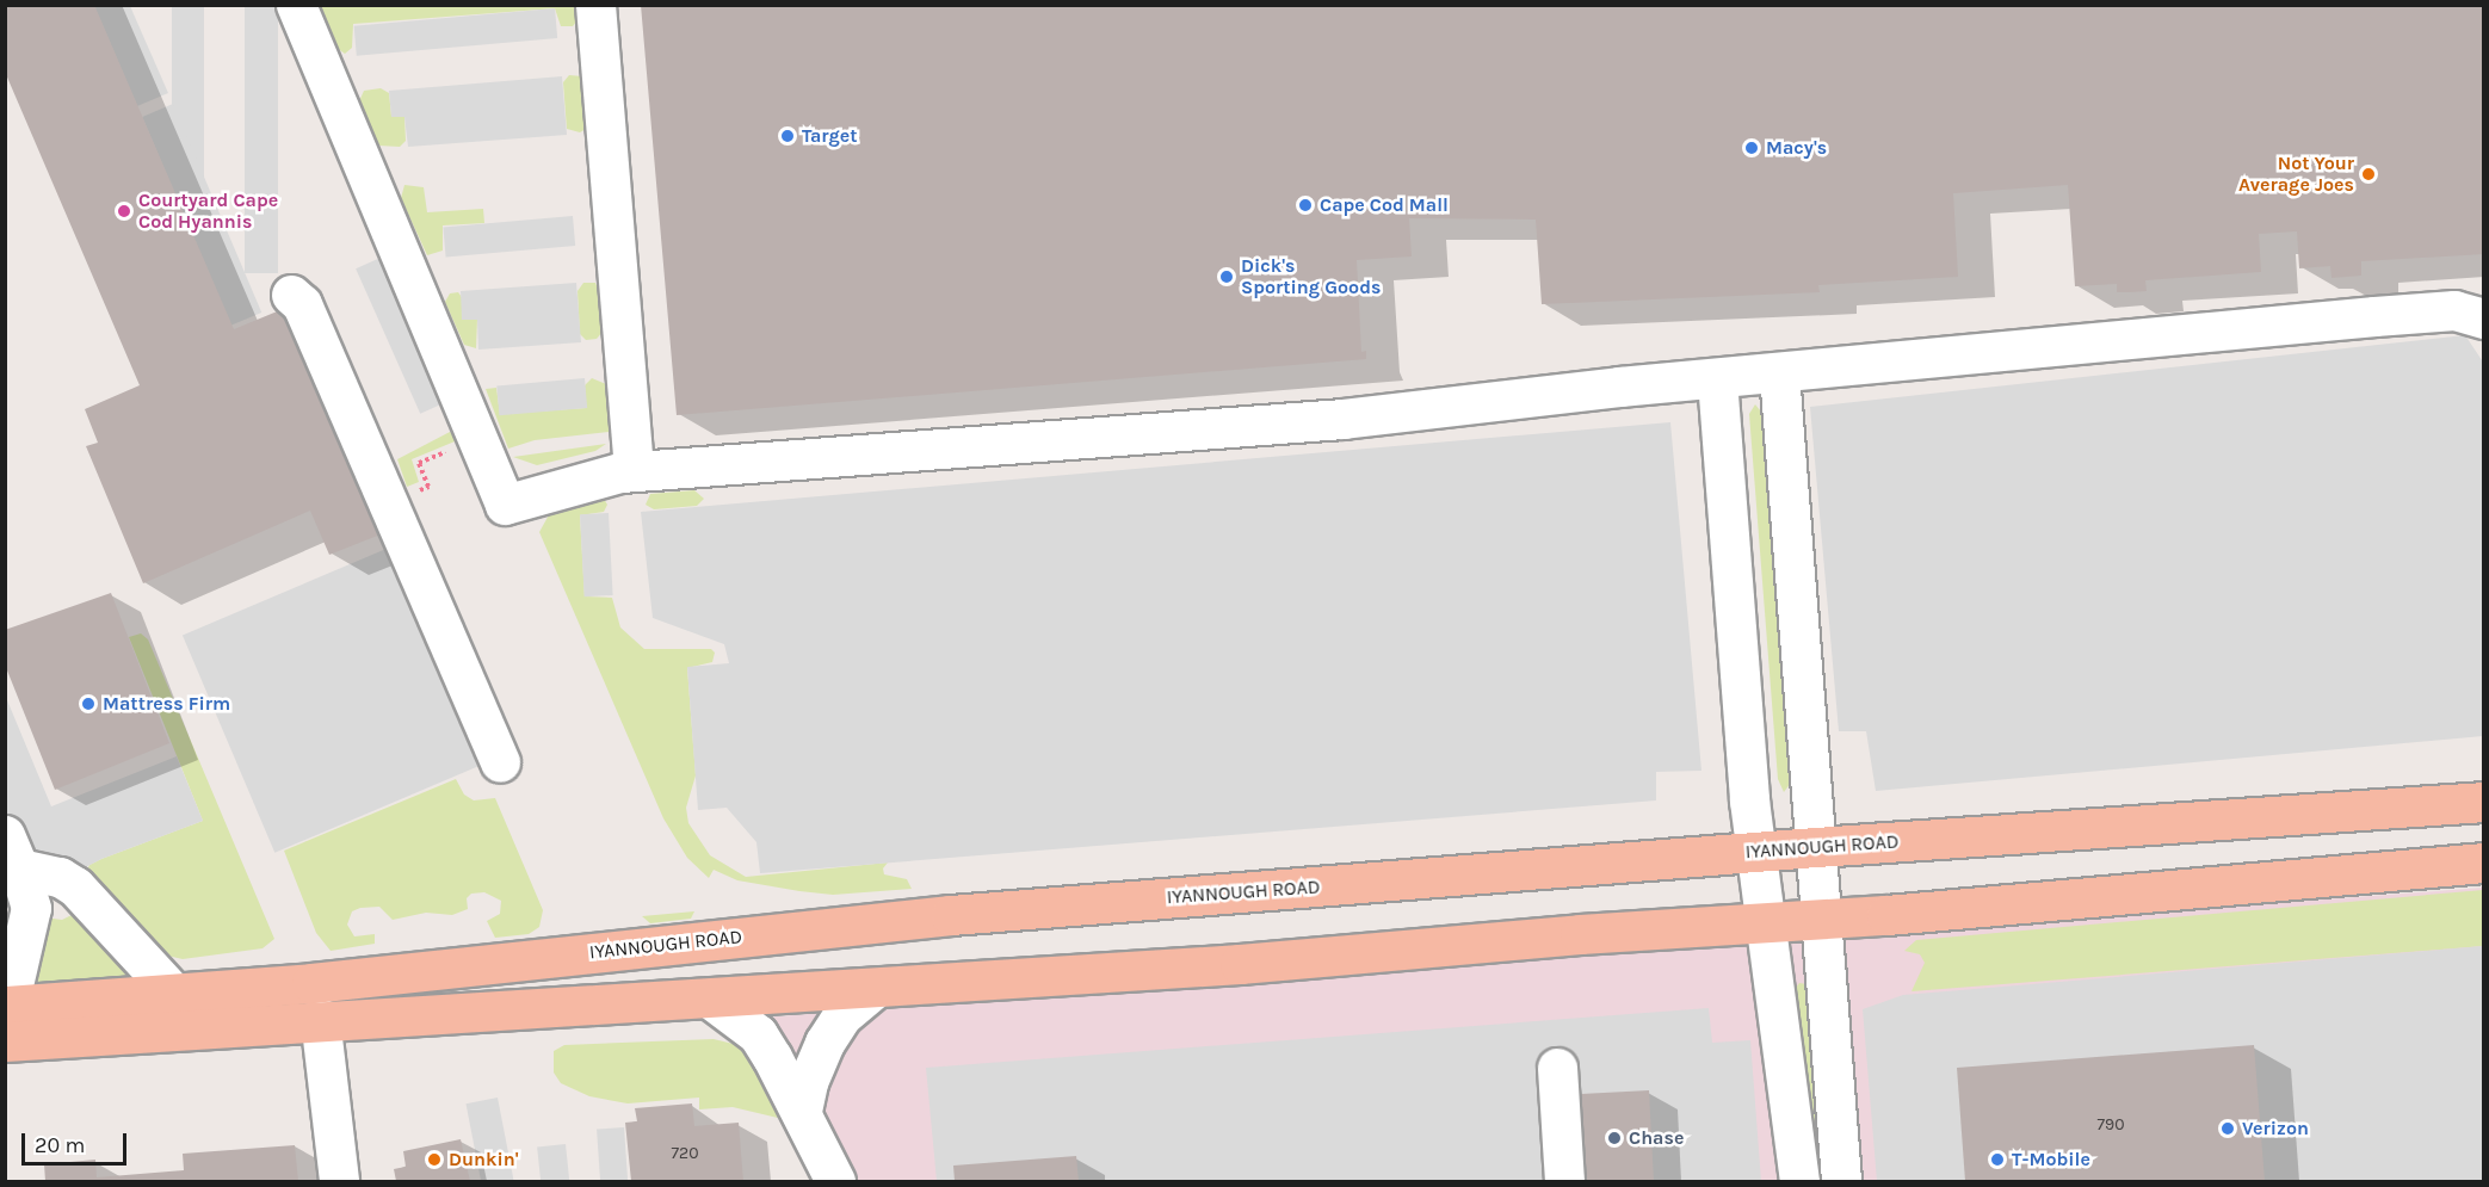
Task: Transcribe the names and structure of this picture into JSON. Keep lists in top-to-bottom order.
{
  "streets": {
    "main road": ["IYANNOUGH ROAD"]
  },
  "places": [
    "Target",
    "Macy's",
    "Not Your Average Joes",
    "Cape Cod Mall",
    "Courtyard Cape Cod Hyannis",
    "Dick's Sporting Goods",
    "Mattress Firm",
    "Verizon",
    "Chase",
    "Dunkin'",
    "T-Mobile"
  ],
  "house_numbers": ["790", "720"],
  "scale_bar": "20 m"
}
